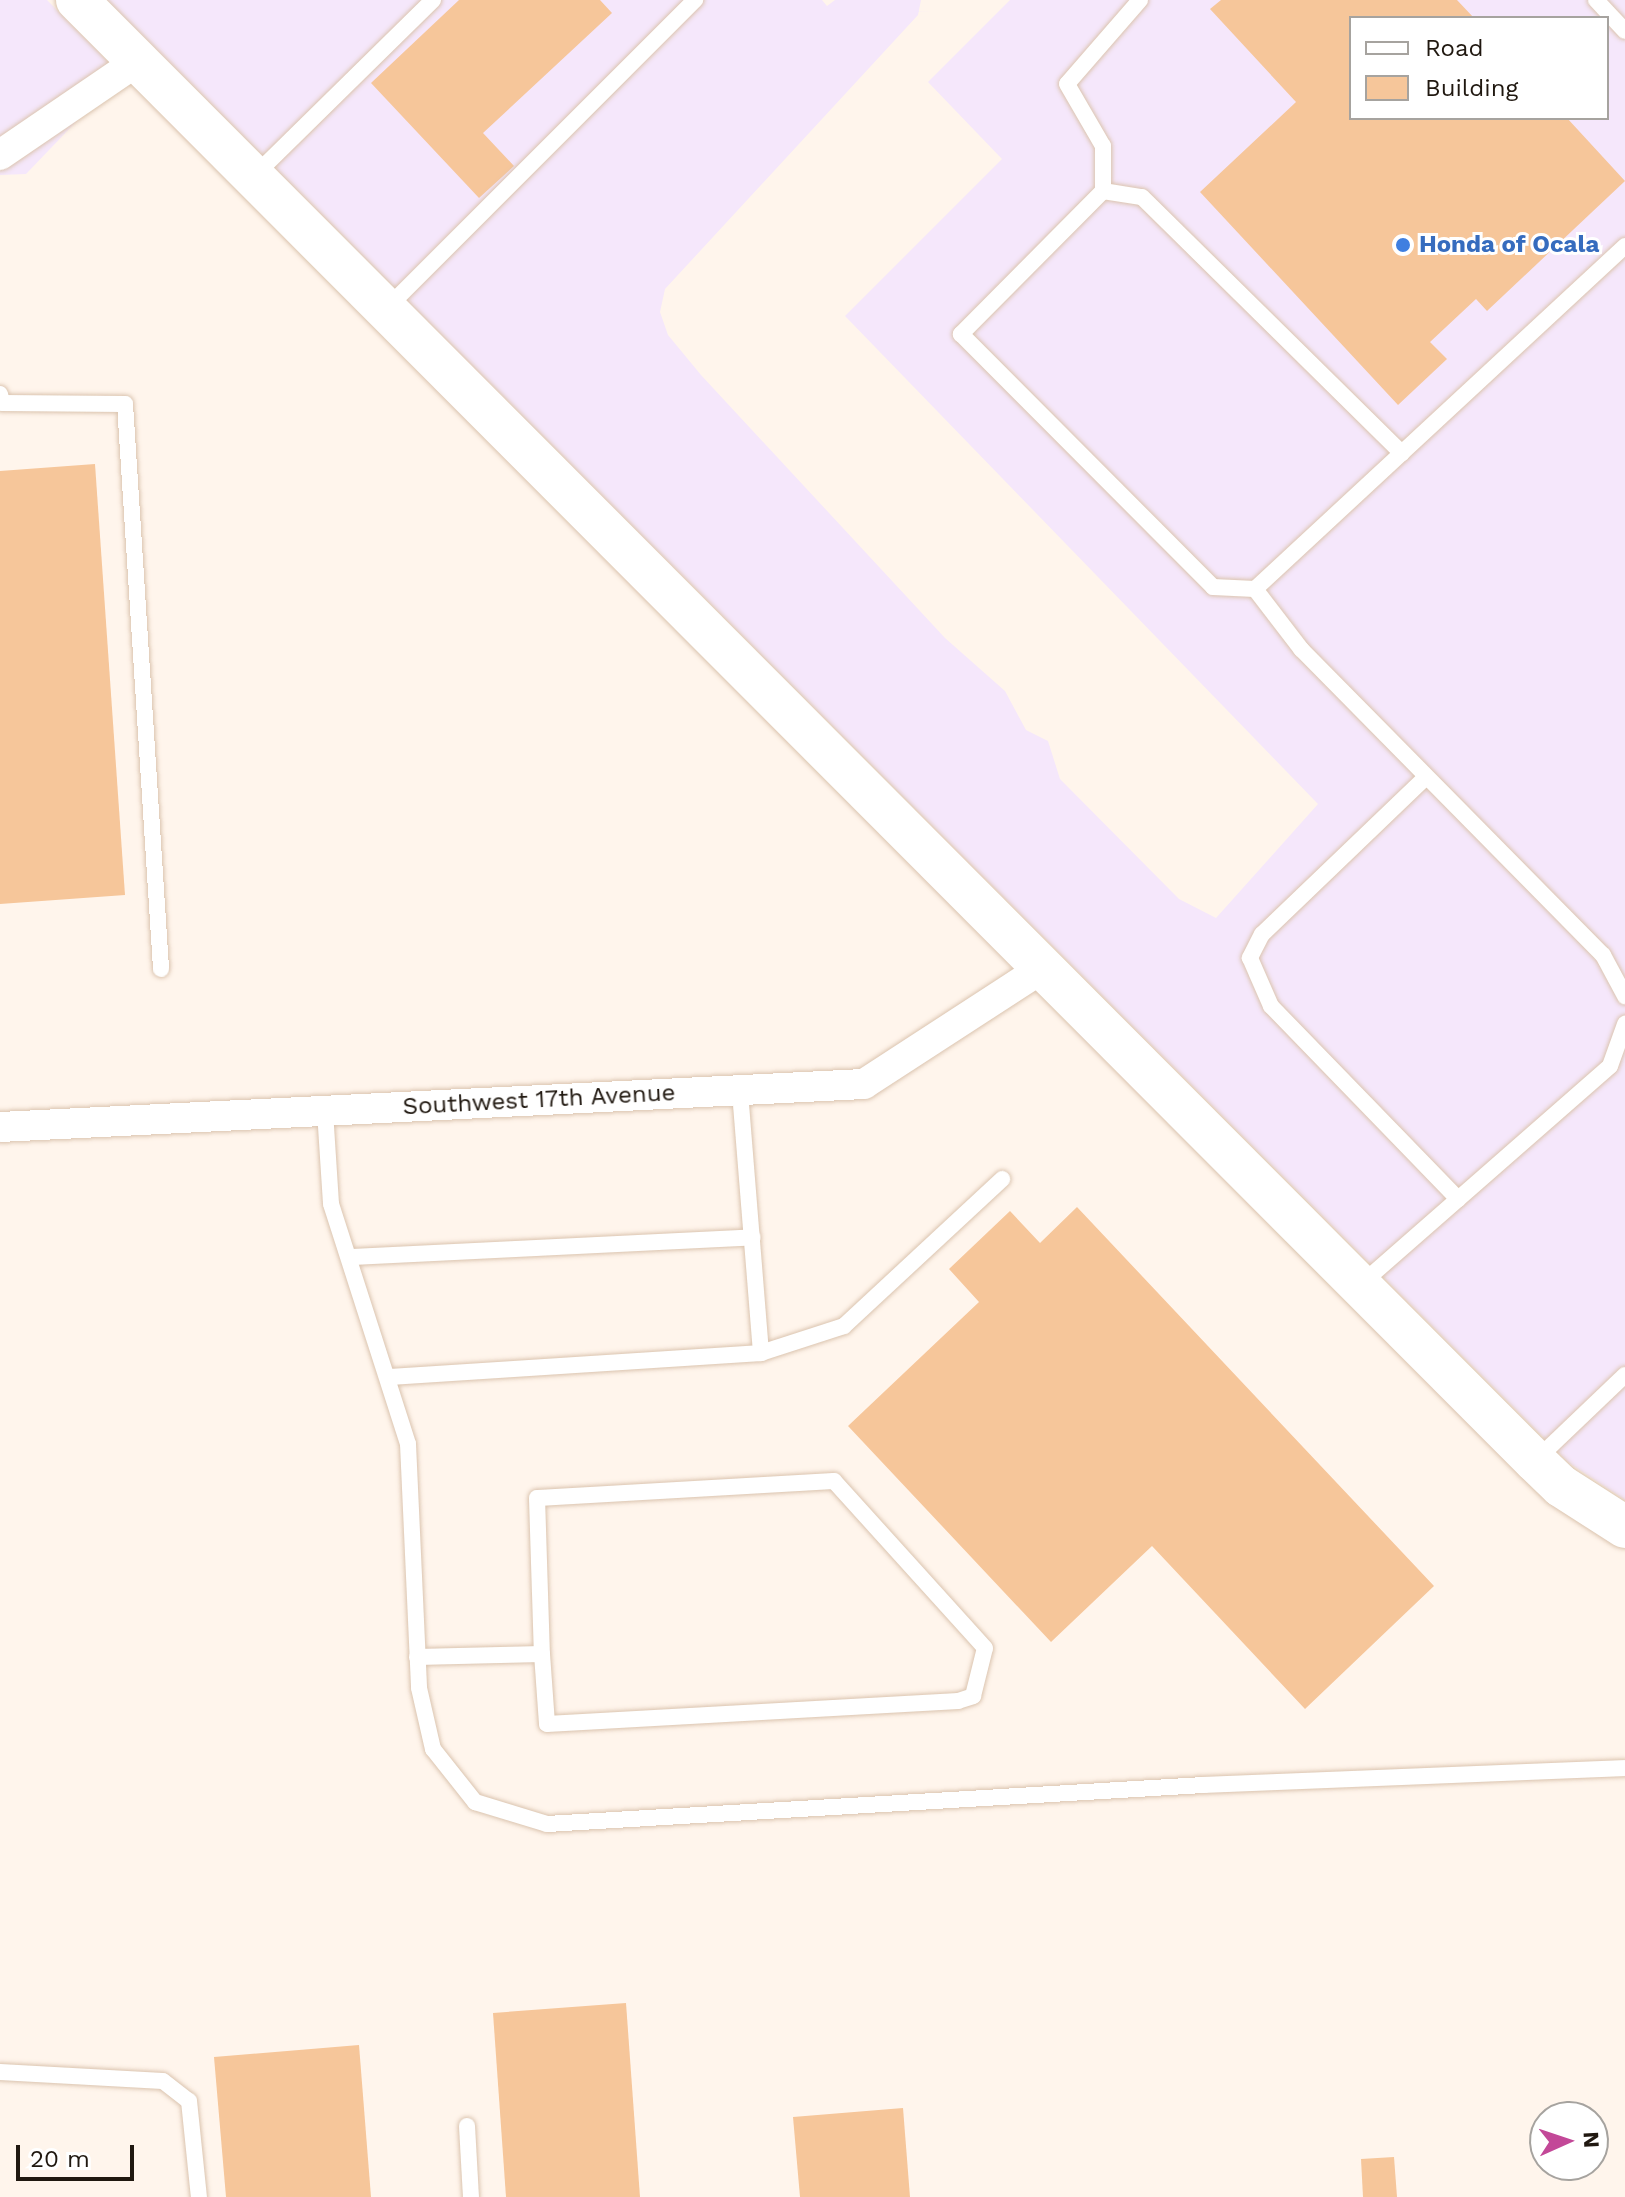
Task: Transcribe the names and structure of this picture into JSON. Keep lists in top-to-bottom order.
{
  "streets": {
    "street": ["Southwest 17th Avenue"]
  },
  "places": ["Honda of Ocala"],
  "legend": ["Road", "Building"],
  "scale_bar": "20 m",
  "north": "right"
}
